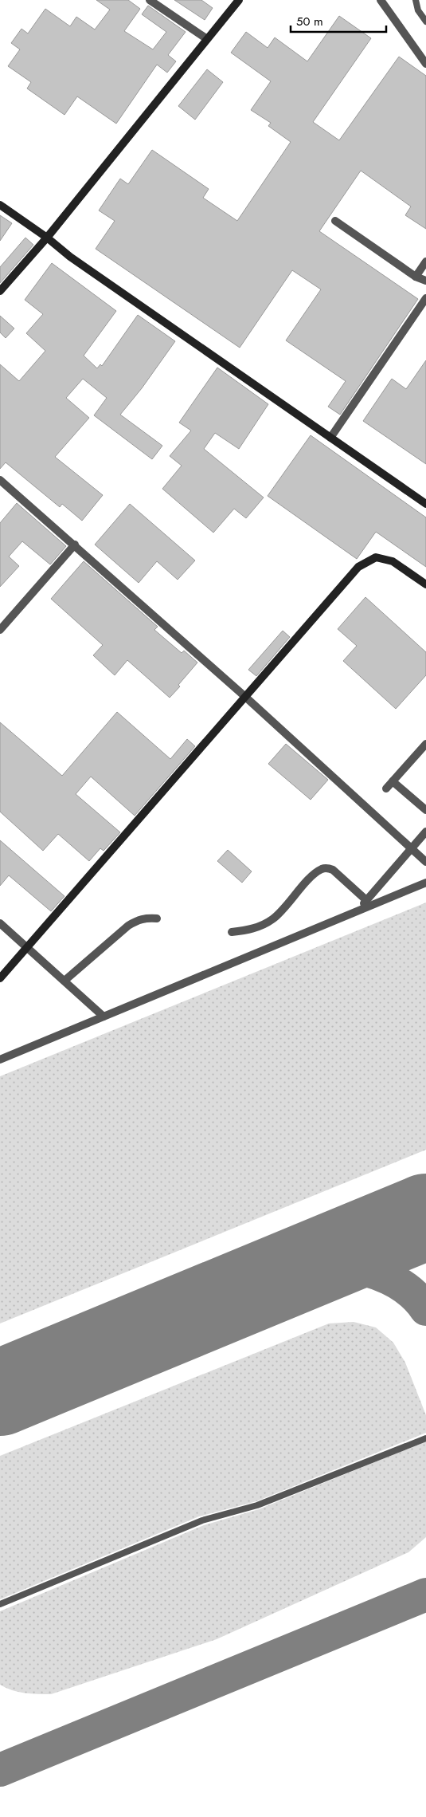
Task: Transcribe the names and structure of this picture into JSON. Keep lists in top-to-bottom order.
{
  "scale_bar": "50 m"
}
